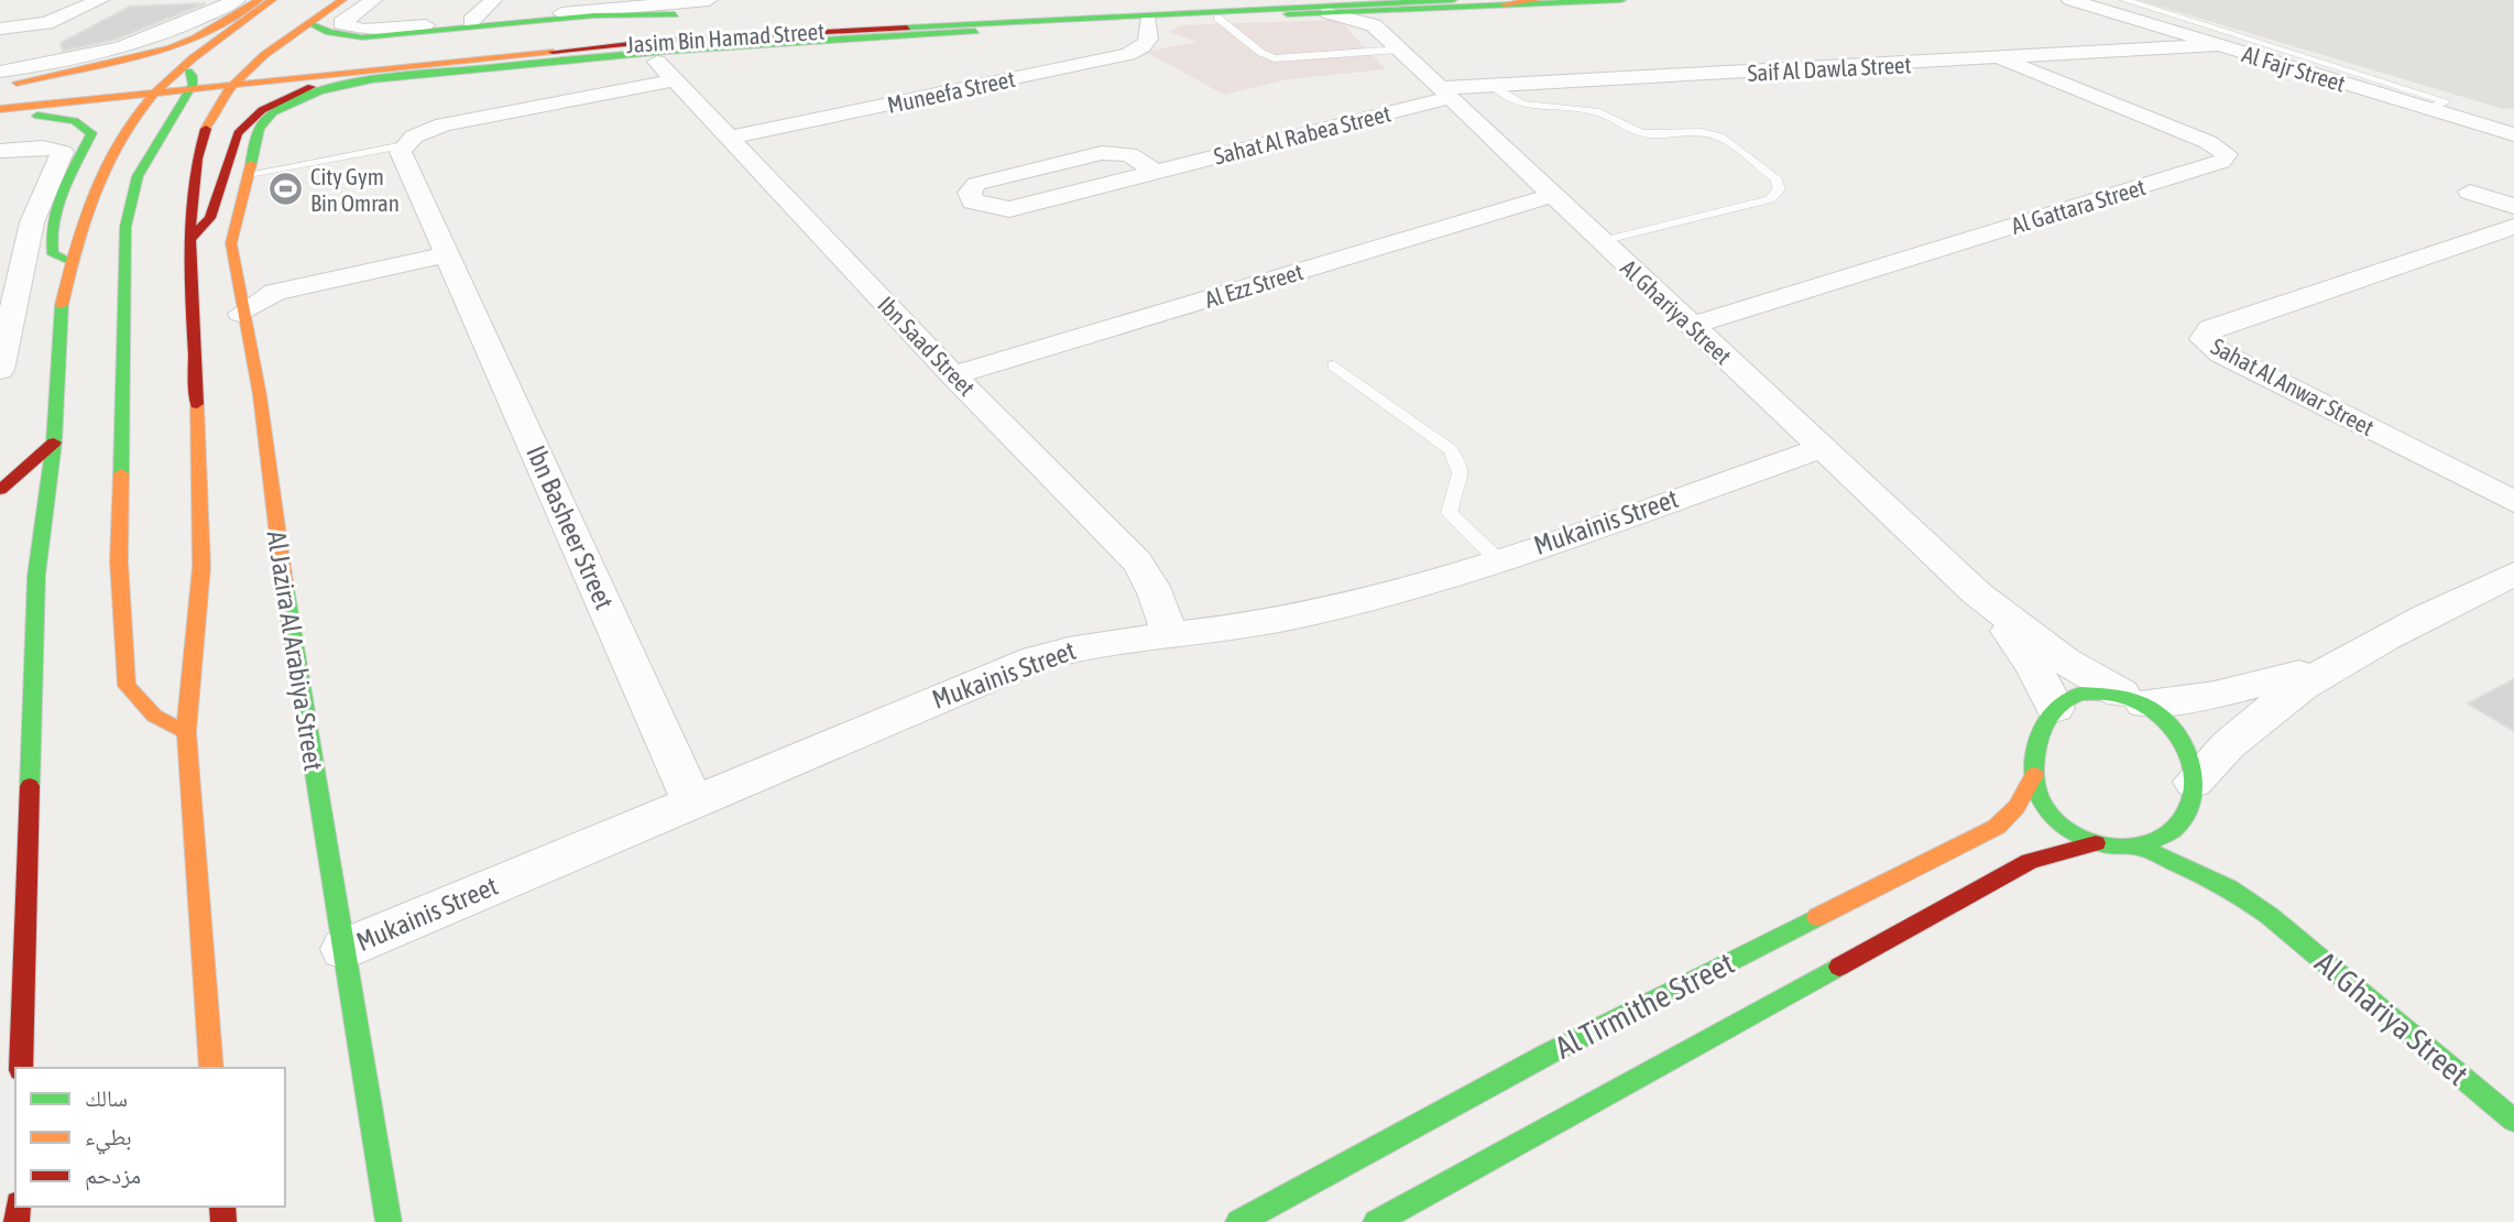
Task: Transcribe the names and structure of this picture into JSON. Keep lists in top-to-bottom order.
{
  "streets": {
    "main road": [
      "Jasim Bin Hamad Street",
      "Al Ghariya Street",
      "Al Jazira Al Arabiya Street",
      "Al Tirmithe Street"
    ],
    "street": [
      "Saif Al Dawla Street",
      "Al Fajr Street",
      "Muneefa Street",
      "Sahat Al Rabea Street",
      "Al Gattara Street",
      "Al Ezz Street",
      "Ibn Saad Street",
      "Sahat Al Anwar Street",
      "Mukainis Street",
      "Ibn Basheer Street"
    ]
  },
  "crossings": [
    ["Jasim Bin Hamad Street", "Muneefa Street"],
    ["Jasim Bin Hamad Street", "Ibn Saad Street"],
    ["Jasim Bin Hamad Street", "Al Jazira Al Arabiya Street"],
    ["Saif Al Dawla Street", "Al Fajr Street"],
    ["Saif Al Dawla Street", "Sahat Al Rabea Street"],
    ["Saif Al Dawla Street", "Al Gattara Street"],
    ["Saif Al Dawla Street", "Al Ghariya Street"],
    ["Muneefa Street", "Ibn Saad Street"],
    ["Sahat Al Rabea Street", "Al Ghariya Street"],
    ["Al Gattara Street", "Al Ghariya Street"],
    ["Al Ezz Street", "Al Ghariya Street"],
    ["Al Ezz Street", "Ibn Saad Street"],
    ["Al Ghariya Street", "Mukainis Street"],
    ["Al Ghariya Street", "Al Tirmithe Street"],
    ["Ibn Saad Street", "Mukainis Street"],
    ["Mukainis Street", "Ibn Basheer Street"],
    ["Mukainis Street", "Al Jazira Al Arabiya Street"]
  ],
  "places": {
    "sports": ["City Gym Bin Omran"]
  },
  "legend": ["سالك", "بطيء", "مزدحم"]
}
